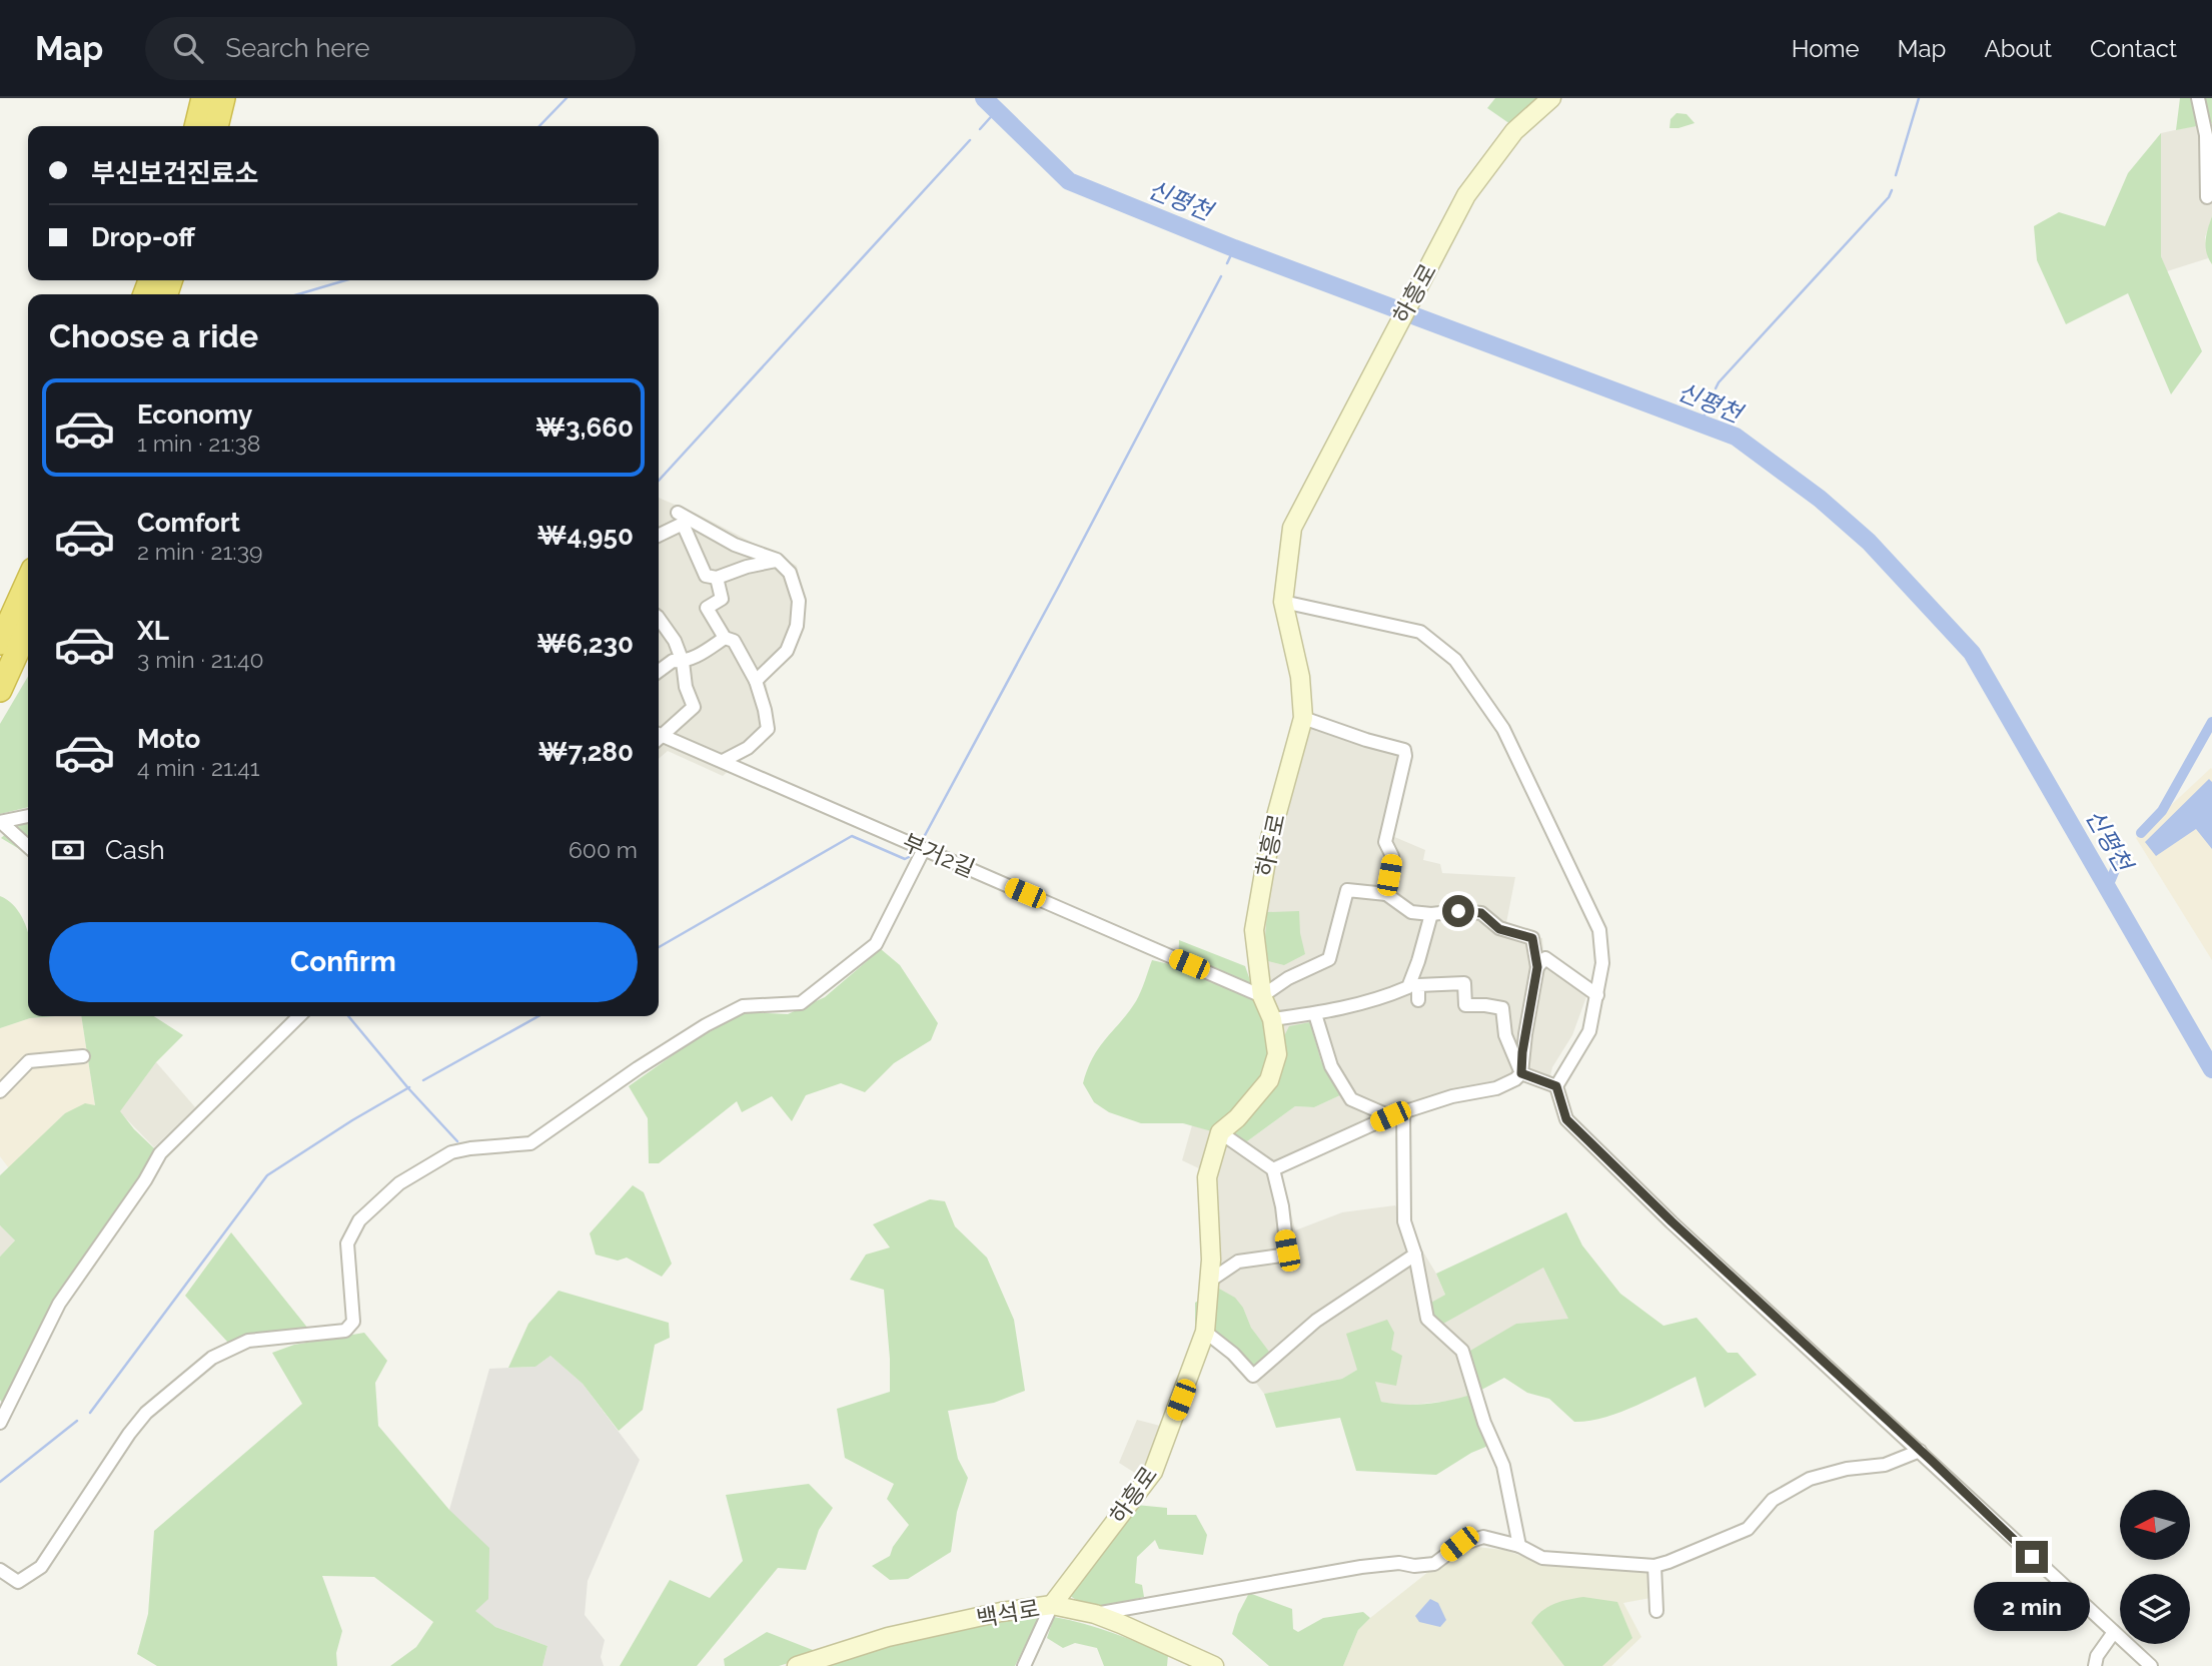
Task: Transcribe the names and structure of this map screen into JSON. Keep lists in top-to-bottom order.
{
  "streets": {
    "street": ["하흥로", "부거2길", "백석로"]
  },
  "crossings": [
    ["하흥로", "부거2길"],
    ["하흥로", "백석로"]
  ],
  "water": ["신평천"],
  "north": "left",
  "page": {
    "header": "Map",
    "search": "Search here",
    "nav": [
      "Home",
      "Map",
      "About",
      "Contact"
    ],
    "banner": ["부신보건진료소", "Drop-off"],
    "heading": "Choose a ride",
    "list": [
      {
        "name": "Economy",
        "note": "1 min · 21:38",
        "value": "₩3,660"
      },
      {
        "name": "Comfort",
        "note": "2 min · 21:39",
        "value": "₩4,950"
      },
      {
        "name": "XL",
        "note": "3 min · 21:40",
        "value": "₩6,230"
      },
      {
        "name": "Moto",
        "note": "4 min · 21:41",
        "value": "₩7,280"
      }
    ],
    "pay": ["Cash", "600 m"],
    "buttons": "Confirm",
    "bubble": "2 min"
  }
}
